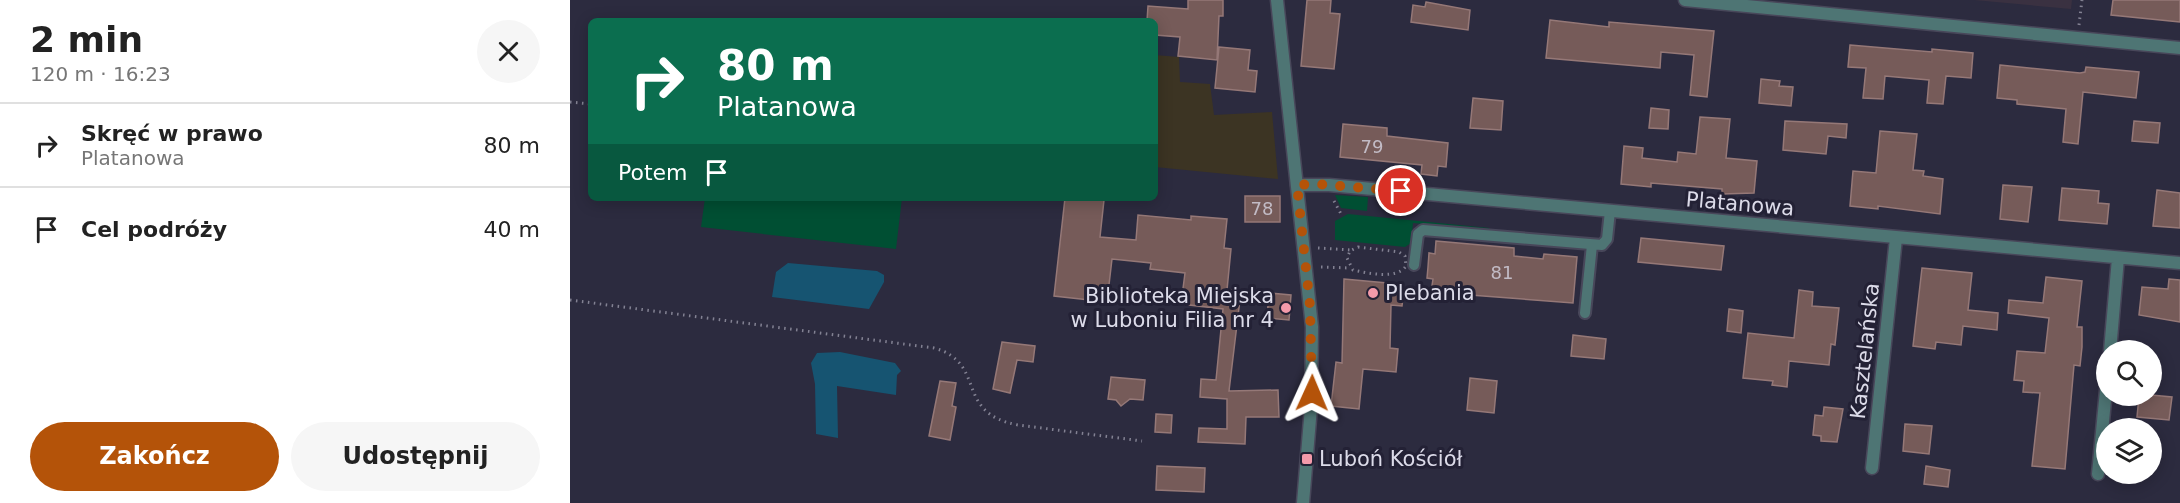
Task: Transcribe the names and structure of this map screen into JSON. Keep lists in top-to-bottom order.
{
  "streets": {
    "street": ["Platanowa", "Kasztelańska"]
  },
  "crossings": [
    ["Platanowa", "Kasztelańska"]
  ],
  "places": {
    "other": ["Plebania", "Biblioteka Miejska w Luboniu Filia nr 4"],
    "transit": ["Luboń Kościół"]
  },
  "house_numbers": ["79", "78", "81"],
  "page": {
    "heading": ["2 min", "120 m · 16:23"],
    "turn": ["80 m", "Platanowa"],
    "list": [
      {
        "name": "Skręć w prawo",
        "note": "Platanowa",
        "value": "80 m"
      },
      {
        "name": "Cel podróży",
        "value": "40 m"
      }
    ],
    "then": "Potem",
    "buttons": ["Zakończ", "Udostępnij"]
  }
}
